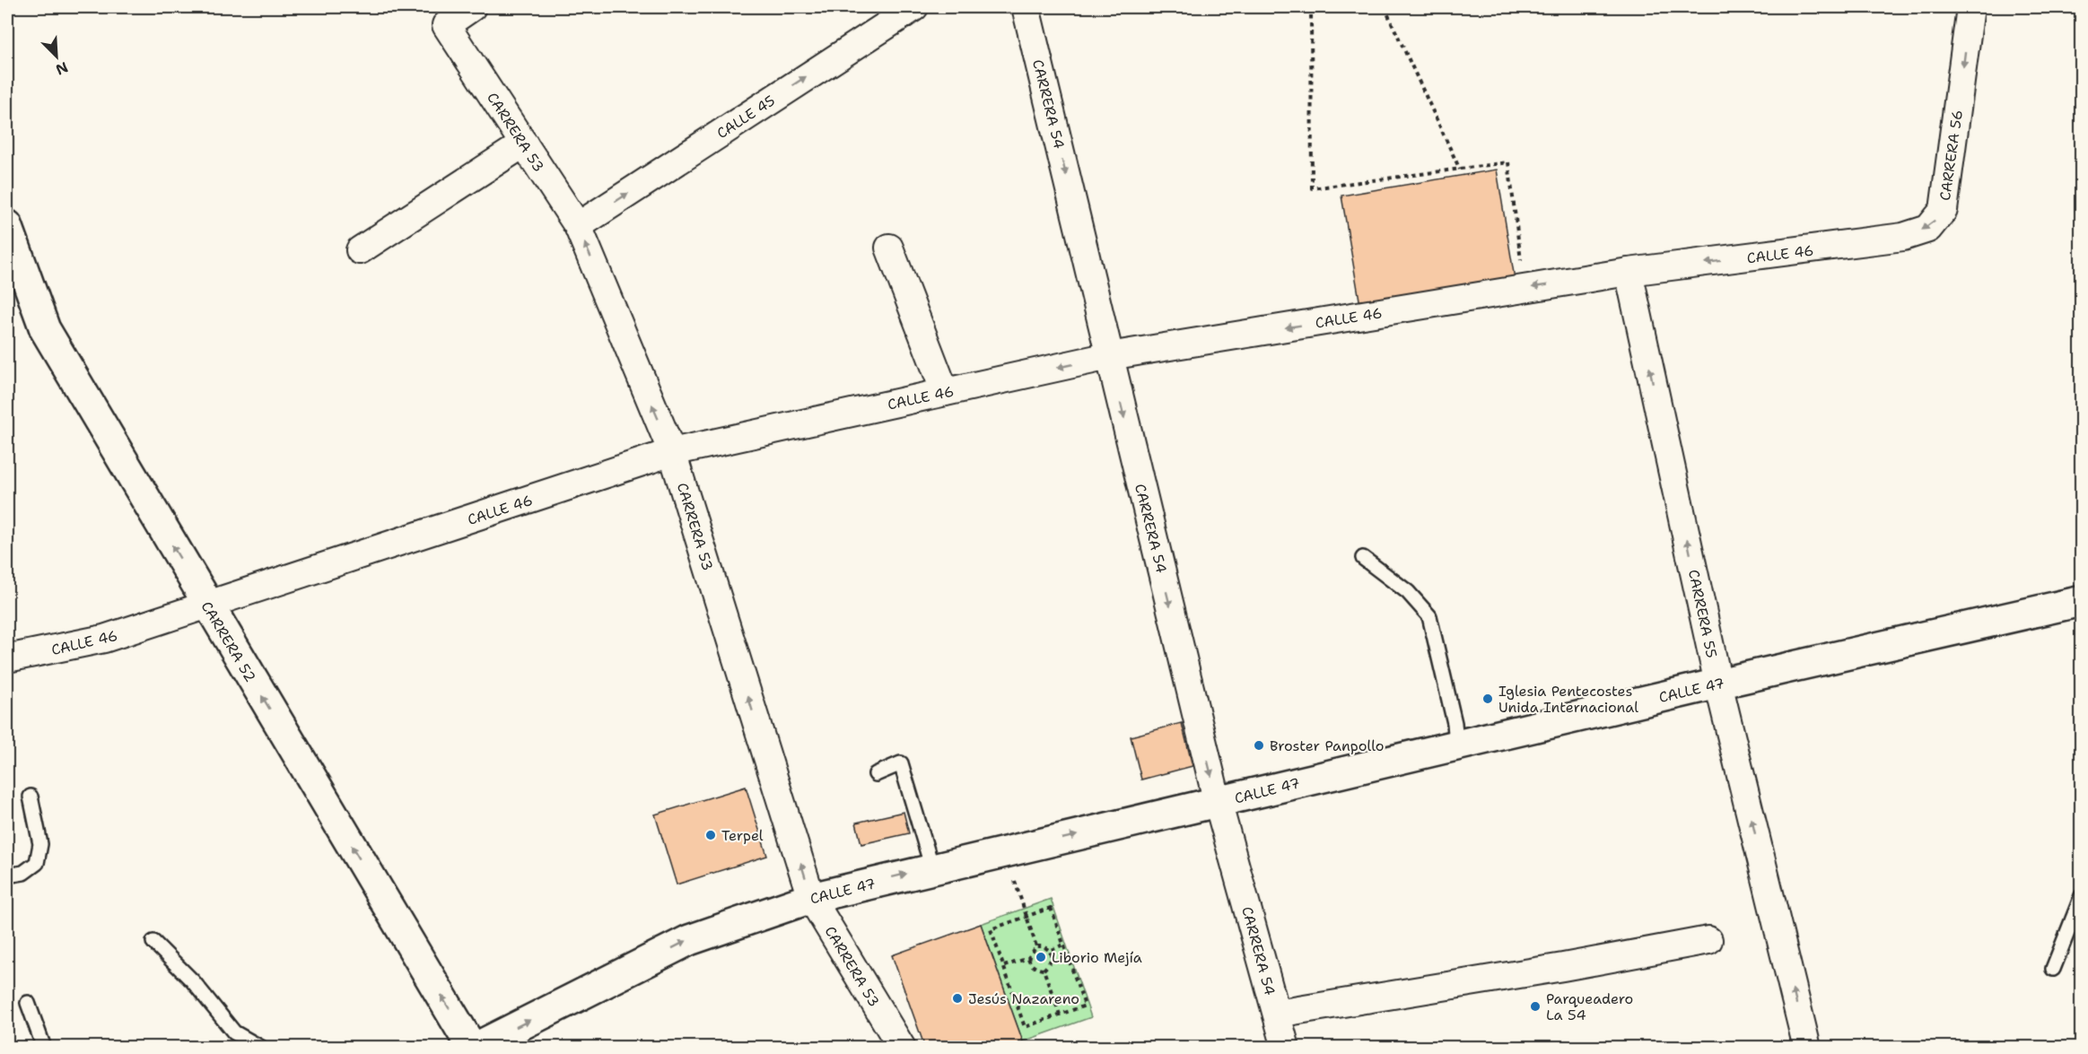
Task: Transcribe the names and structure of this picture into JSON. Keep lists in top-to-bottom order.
{
  "streets": {
    "main road": ["CARRERA 52", "CALLE 47"],
    "street": [
      "CARRERA 54",
      "CALLE 45",
      "CARRERA 53",
      "CARRERA 56",
      "CALLE 46",
      "CARRERA 55"
    ]
  },
  "crossings": [
    ["CARRERA 54", "CALLE 46"],
    ["CARRERA 54", "CALLE 47"],
    ["CALLE 45", "CARRERA 53"],
    ["CARRERA 53", "CALLE 46"],
    ["CARRERA 53", "CALLE 47"],
    ["CARRERA 56", "CALLE 46"],
    ["CALLE 46", "CARRERA 55"],
    ["CALLE 46", "CARRERA 52"],
    ["CARRERA 55", "CALLE 47"],
    ["CARRERA 52", "CALLE 47"]
  ],
  "one_way": [
    "CARRERA 54",
    "CALLE 45",
    "CARRERA 53",
    "CARRERA 56",
    "CALLE 46",
    "CARRERA 55",
    "CARRERA 52",
    "CALLE 47"
  ],
  "places": [
    "Iglesia Pentecostes Unida Internacional",
    "Broster Panpollo",
    "Terpel",
    "Liborio Mejía",
    "Jesús Nazareno",
    "Parqueadero La 54"
  ],
  "north": "bottom right"
}
